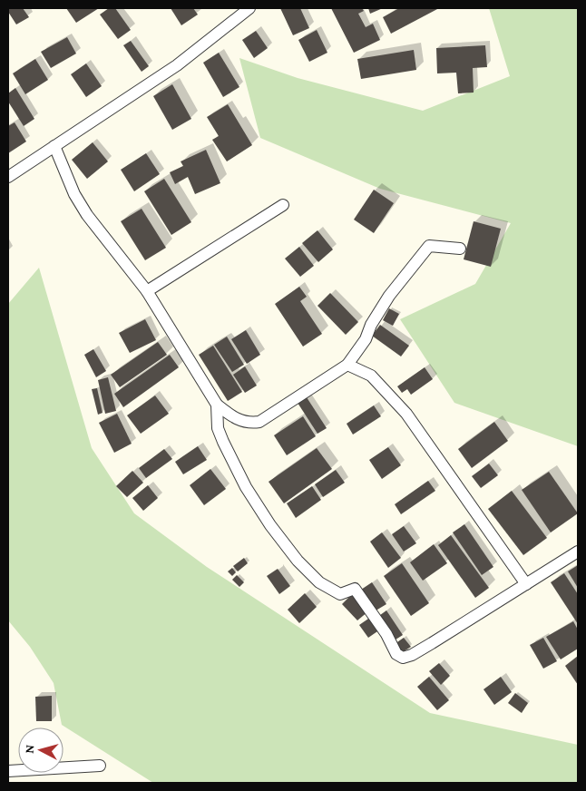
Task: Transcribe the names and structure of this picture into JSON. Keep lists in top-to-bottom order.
{
  "north": "left"
}
